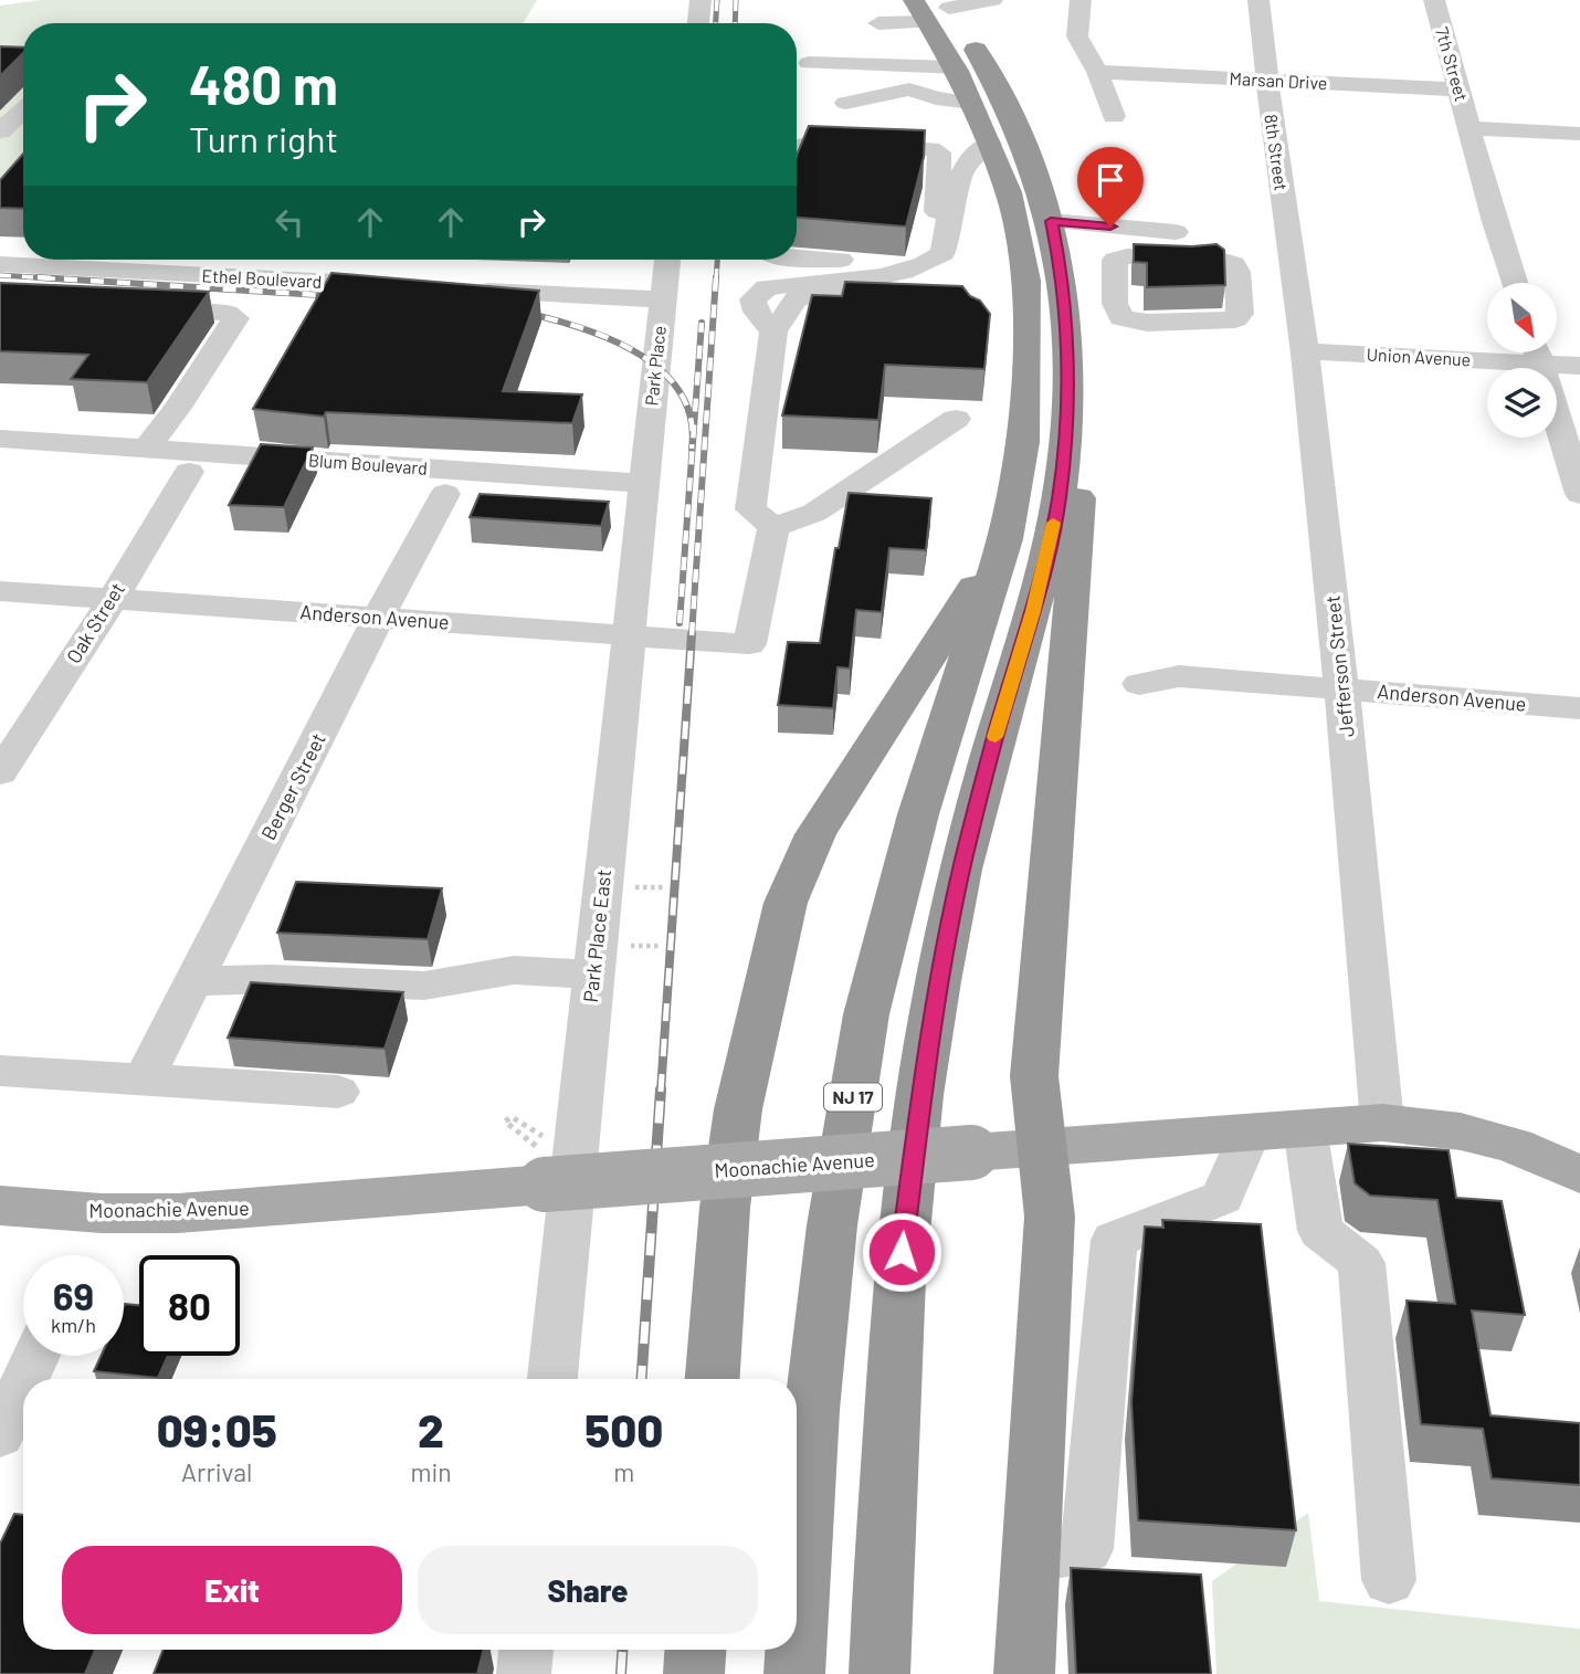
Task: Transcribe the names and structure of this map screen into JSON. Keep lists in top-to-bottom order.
{
  "streets": {
    "highway": ["NJ 17"],
    "main road": ["Moonachie Avenue"],
    "street": [
      "7th Street",
      "Marsan Drive",
      "8th Street",
      "Ethel Boulevard",
      "Union Avenue",
      "Park Place",
      "Blum Boulevard",
      "Anderson Avenue",
      "Oak Street",
      "Jefferson Street",
      "Berger Street",
      "Park Place East"
    ]
  },
  "crossings": [
    ["7th Street", "Marsan Drive"],
    ["Marsan Drive", "8th Street"],
    ["8th Street", "Jefferson Street"],
    ["Union Avenue", "Jefferson Street"],
    ["Park Place", "Blum Boulevard"],
    ["Park Place", "Park Place East"],
    ["Blum Boulevard", "Park Place East"],
    ["Anderson Avenue", "Oak Street"],
    ["Anderson Avenue", "Jefferson Street"],
    ["Anderson Avenue", "Berger Street"],
    ["Anderson Avenue", "Park Place East"],
    ["Jefferson Street", "Moonachie Avenue"]
  ],
  "north": "bottom right",
  "page": {
    "turn": ["480 m", "Turn right"],
    "speed": "69 km/h",
    "limit": "80",
    "eta": [
      "09:05",
      "Arrival",
      "2",
      "min",
      "500",
      "m"
    ],
    "buttons": ["Exit", "Share"]
  }
}
